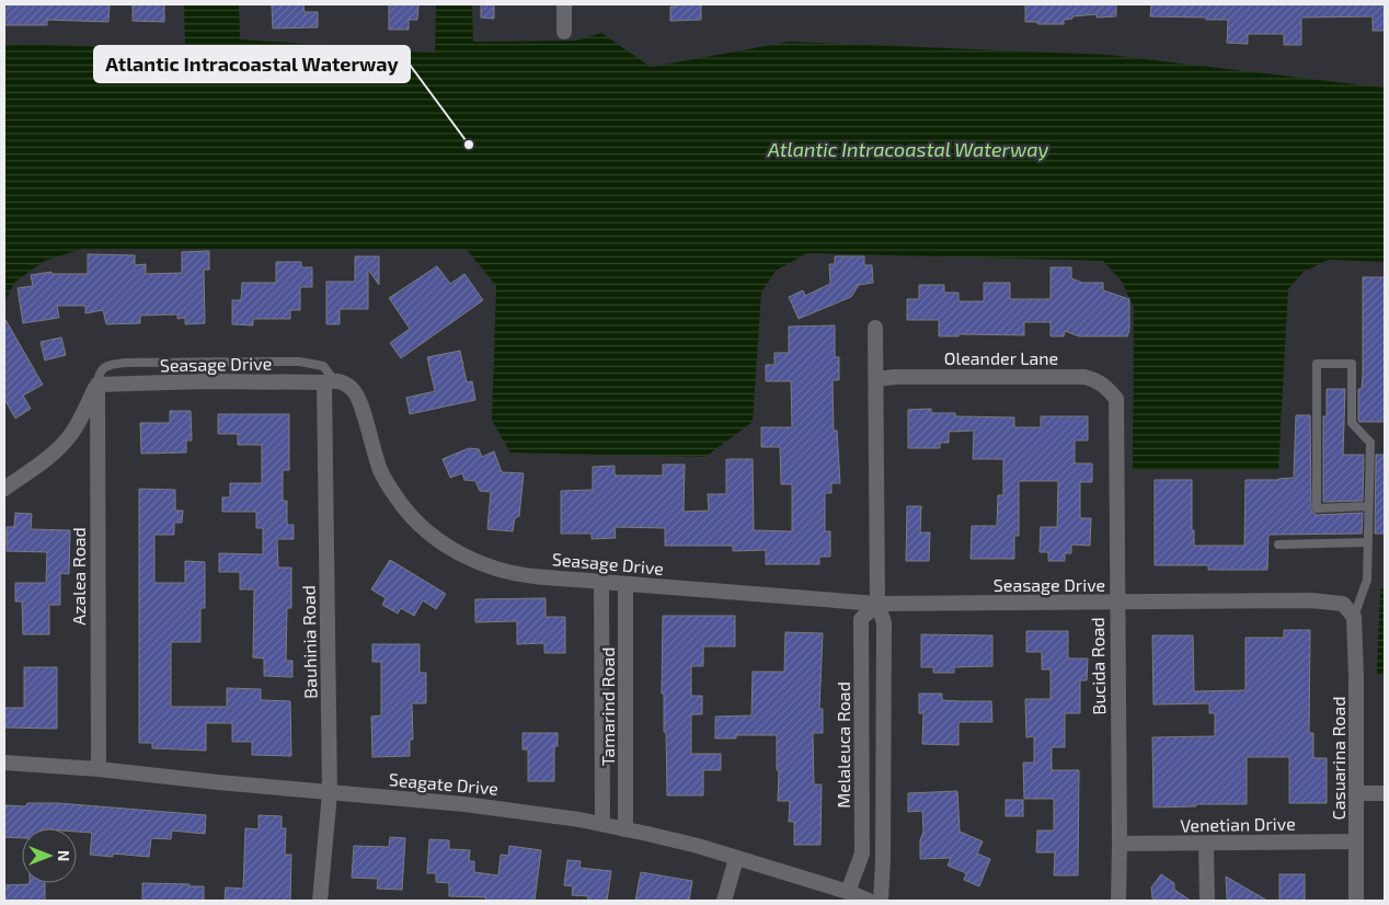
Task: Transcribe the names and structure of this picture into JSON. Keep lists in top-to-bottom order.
{
  "streets": {
    "street": [
      "Oleander Lane",
      "Seasage Drive",
      "Azalea Road",
      "Bauhinia Road",
      "Bucida Road",
      "Tamarind Road",
      "Melaleuca Road",
      "Casuarina Road",
      "Seagate Drive",
      "Venetian Drive"
    ]
  },
  "crossings": [
    ["Oleander Lane", "Bucida Road"],
    ["Seasage Drive", "Azalea Road"],
    ["Seasage Drive", "Bauhinia Road"],
    ["Seasage Drive", "Bucida Road"],
    ["Seasage Drive", "Tamarind Road"],
    ["Seasage Drive", "Melaleuca Road"],
    ["Seasage Drive", "Casuarina Road"],
    ["Azalea Road", "Seagate Drive"],
    ["Bauhinia Road", "Seagate Drive"],
    ["Bucida Road", "Venetian Drive"],
    ["Tamarind Road", "Seagate Drive"],
    ["Melaleuca Road", "Seagate Drive"],
    ["Casuarina Road", "Venetian Drive"]
  ],
  "water": ["Atlantic Intracoastal Waterway"],
  "places": ["Atlantic Intracoastal Waterway"],
  "north": "right"
}
